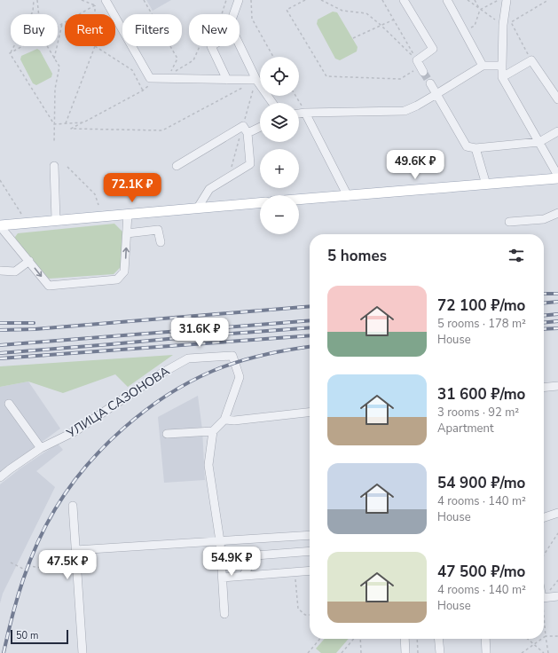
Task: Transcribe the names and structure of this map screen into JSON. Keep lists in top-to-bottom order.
{
  "streets": {
    "street": ["УЛИЦА САЗОНОВА"]
  },
  "scale_bar": "50 m",
  "page": {
    "chip": [
      "Buy",
      "Rent",
      "Filters",
      "New"
    ],
    "map_buttons": ["+", "−"],
    "price": [
      "49.6K ₽",
      "72.1K ₽",
      "31.6K ₽",
      "54.9K ₽",
      "47.5K ₽"
    ],
    "heading": "5 homes",
    "list": [
      {
        "name": "72 100 ₽/mo",
        "note": "5 rooms · 178 m² · House"
      },
      {
        "name": "31 600 ₽/mo",
        "note": "3 rooms · 92 m² · Apartment"
      },
      {
        "name": "54 900 ₽/mo",
        "note": "4 rooms · 140 m² · House"
      },
      {
        "name": "47 500 ₽/mo",
        "note": "4 rooms · 140 m² · House"
      }
    ],
    "scale": "50 m"
  }
}
